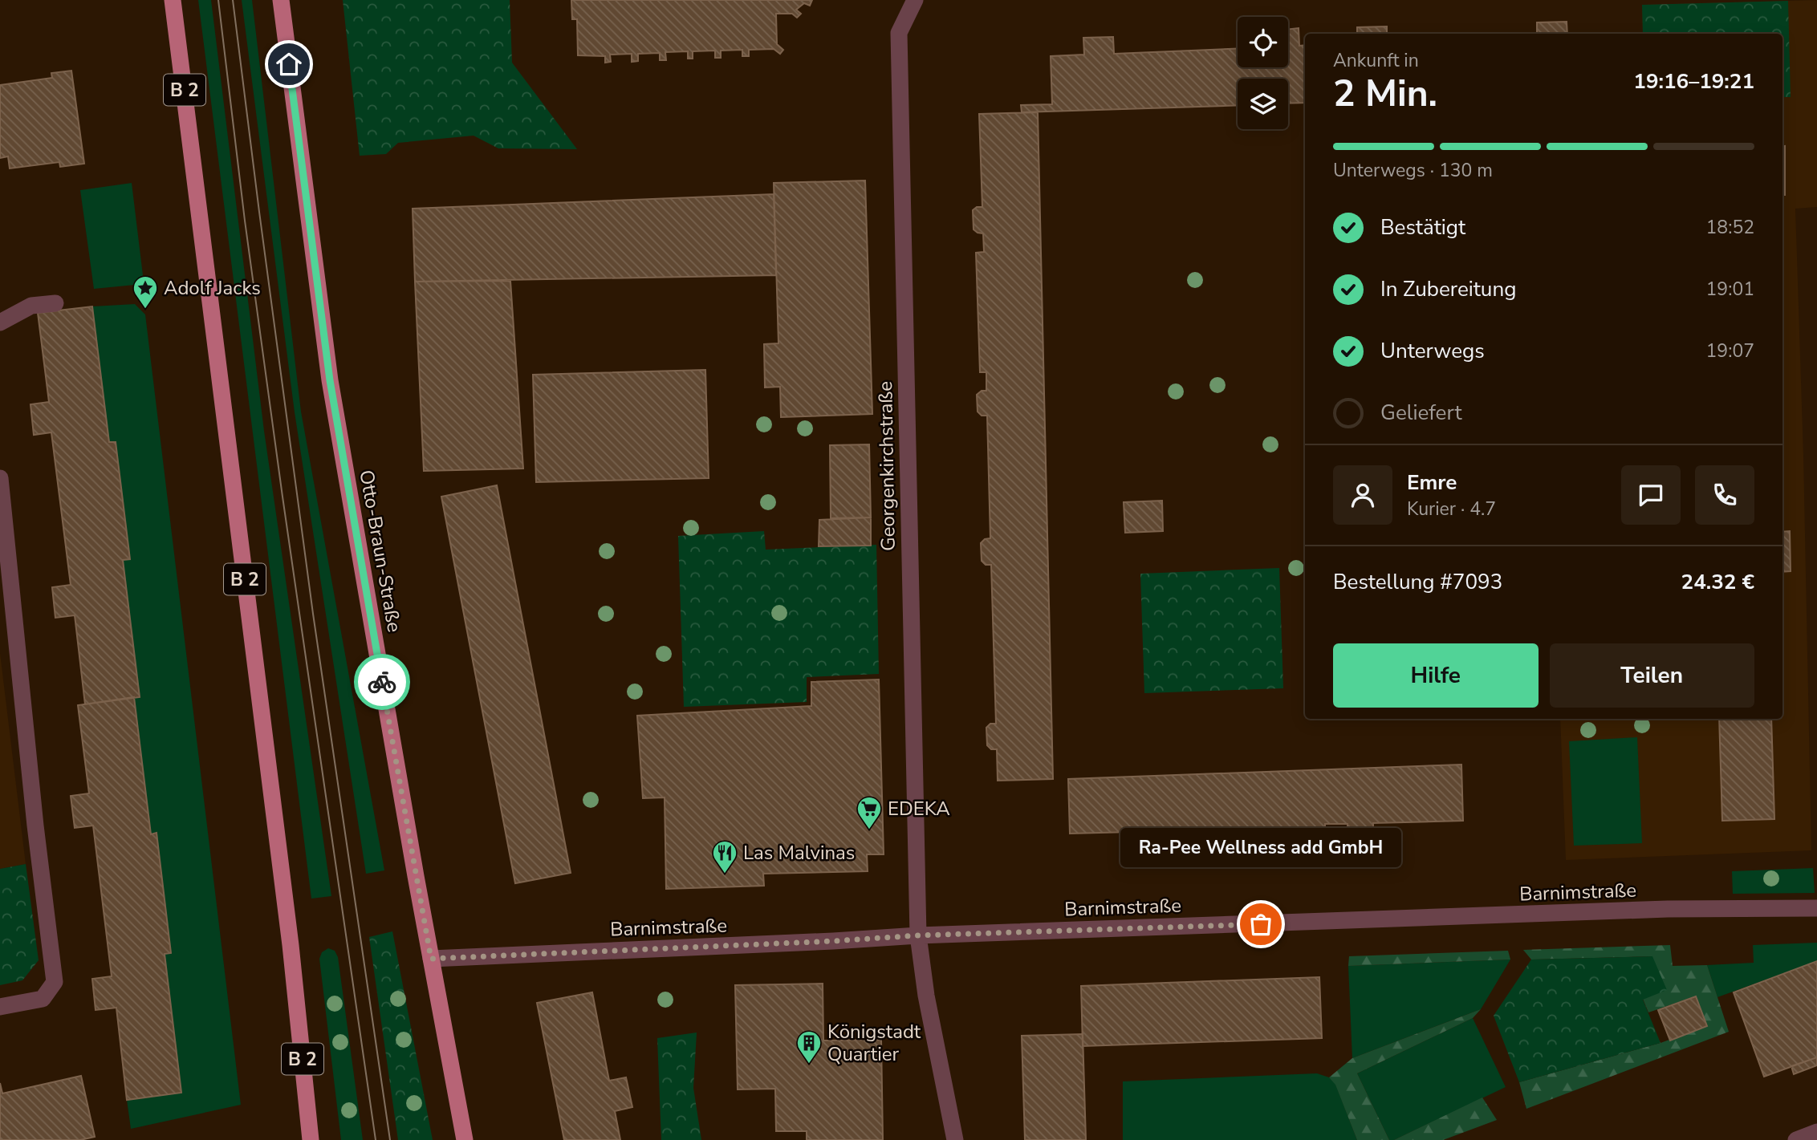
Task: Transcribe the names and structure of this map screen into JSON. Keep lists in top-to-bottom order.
{
  "streets": {
    "main road": ["B 2", "Otto-Braun-Straße"],
    "street": ["Georgenkirchstraße", "Barnimstraße"]
  },
  "crossings": [
    ["Georgenkirchstraße", "Barnimstraße"],
    ["Otto-Braun-Straße", "Barnimstraße"]
  ],
  "places": {
    "place": ["Adolf Jacks"],
    "supermarket": ["EDEKA"],
    "restaurant": ["Las Malvinas"],
    "other": ["Ra-Pee Wellness add GmbH"],
    "building": ["Königstadt Quartier"]
  },
  "page": {
    "heading": ["2 Min.", "Ankunft in", "19:16–19:21"],
    "panel": [
      "Emre",
      "Kurier · 4.7",
      "Bestellung #7093",
      "24.32 €"
    ],
    "bar": "Unterwegs · 130 m",
    "list": [
      ["Bestätigt", "18:52"],
      ["In Zubereitung", "19:01"],
      ["Unterwegs", "19:07"],
      "Geliefert"
    ],
    "buttons": ["Hilfe", "Teilen"],
    "bubble": "Ra-Pee Wellness add GmbH"
  }
}
